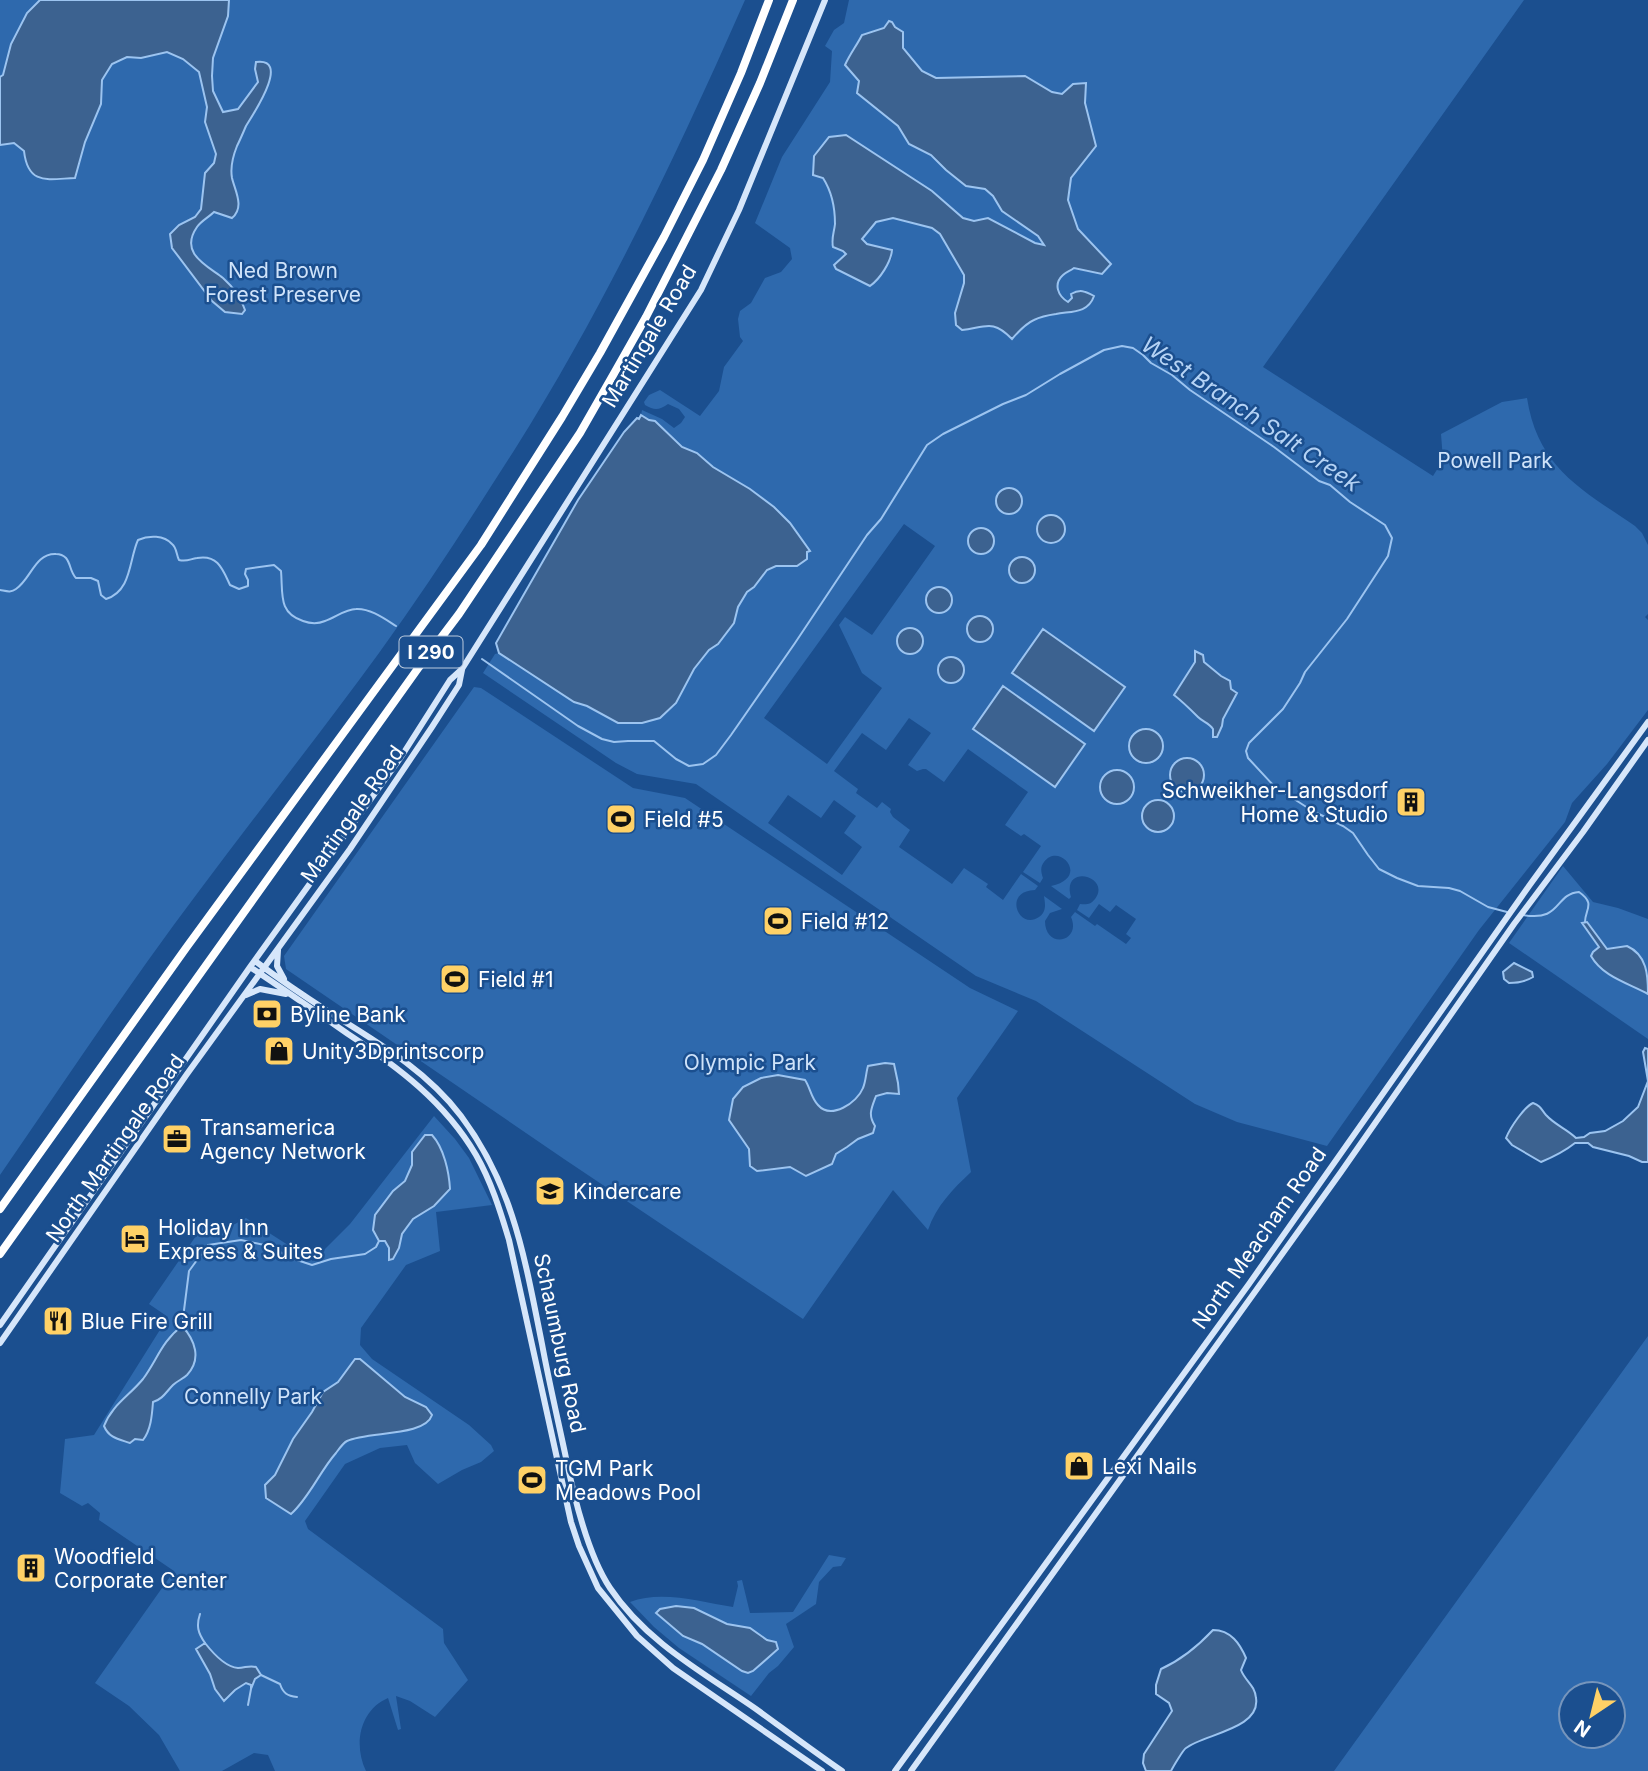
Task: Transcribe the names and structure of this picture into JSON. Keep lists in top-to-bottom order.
{
  "streets": {
    "highway": ["I 290"],
    "street": [
      "Martingale Road",
      "North Martingale Road",
      "North Meacham Road",
      "Schaumburg Road"
    ]
  },
  "crossings": [
    ["Martingale Road", "North Martingale Road"],
    ["Martingale Road", "Schaumburg Road"],
    ["North Martingale Road", "Schaumburg Road"]
  ],
  "water": ["West Branch Salt Creek"],
  "parks": [
    "Ned Brown Forest Preserve",
    "Powell Park",
    "Olympic Park",
    "Connelly Park"
  ],
  "places": {
    "building": ["Schweikher-Langsdorf Home & Studio", "Woodfield Corporate Center"],
    "sports": [
      "Field #5",
      "Field #12",
      "Field #1",
      "TGM Park Meadows Pool"
    ],
    "bank": ["Byline Bank"],
    "shop": ["Unity3Dprintscorp", "Lexi Nails"],
    "office": ["Transamerica Agency Network"],
    "school or university": ["Kindercare"],
    "hotel": ["Holiday Inn Express & Suites"],
    "restaurant": ["Blue Fire Grill"]
  },
  "north": "bottom left"
}
